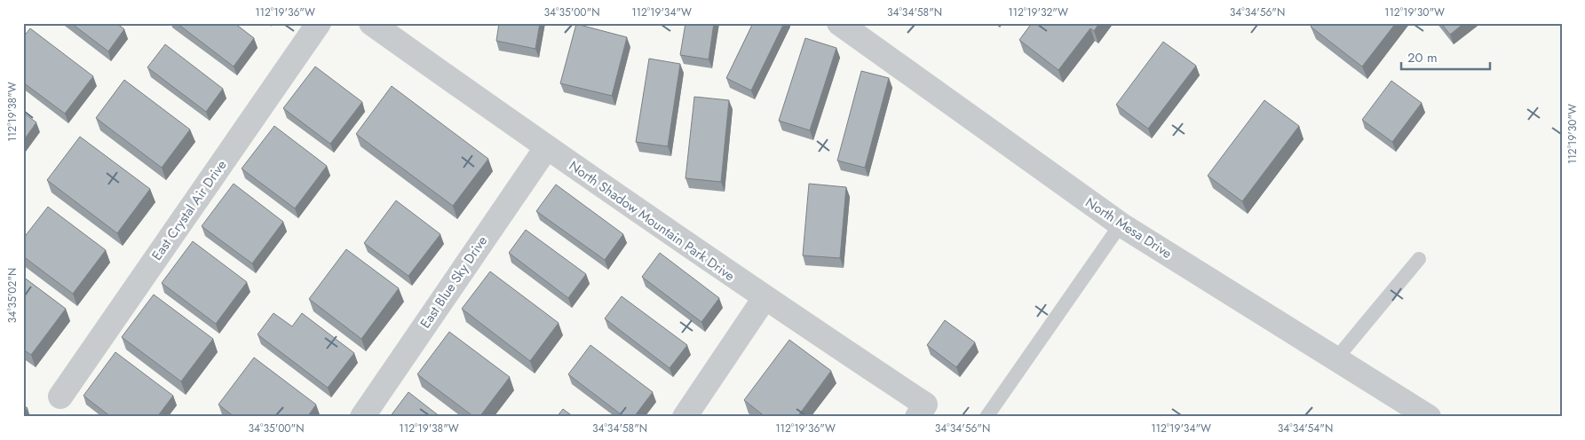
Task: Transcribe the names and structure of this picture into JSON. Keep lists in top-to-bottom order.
{
  "streets": {
    "street": [
      "East Crystal Air Drive",
      "North Shadow Mountain Park Drive",
      "North Mesa Drive",
      "East Blue Sky Drive"
    ]
  },
  "crossings": [
    ["North Shadow Mountain Park Drive", "East Blue Sky Drive"]
  ],
  "scale_bar": "20 m",
  "coordinates": [
    "112°19'36\"W",
    "34°35'00\"N",
    "112°19'34\"W",
    "34°34'58\"N",
    "112°19'32\"W",
    "34°34'56\"N",
    "112°19'30\"W",
    "112°19'38\"W",
    "34°35'02\"N",
    "34°34'54\"N"
  ]
}
